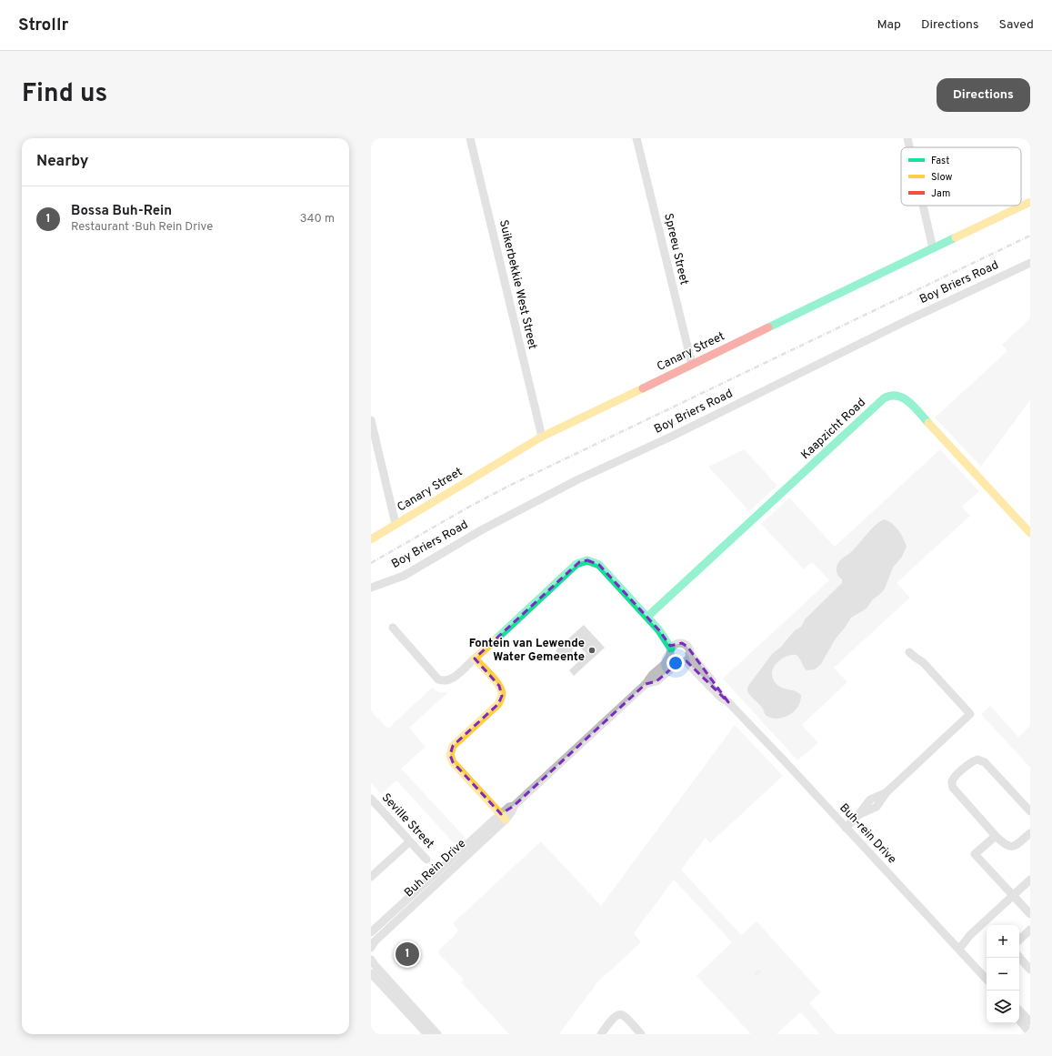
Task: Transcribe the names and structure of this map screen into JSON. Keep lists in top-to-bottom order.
{
  "streets": {
    "street": [
      "Spreeu Street",
      "Boy Briers Road",
      "Suikerbekkie West Street",
      "Canary Street",
      "Kaapzicht Road",
      "Seville Street",
      "Buh-rein Drive",
      "Buh Rein Drive"
    ]
  },
  "crossings": [
    ["Spreeu Street", "Canary Street"],
    ["Suikerbekkie West Street", "Canary Street"],
    ["Buh-rein Drive", "Buh Rein Drive"]
  ],
  "places": ["Fontein van Lewende Water Gemeente"],
  "legend": ["Fast", "Slow", "Jam"],
  "page": {
    "header": "Strollr",
    "nav": ["Map", "Directions", "Saved"],
    "title": "Find us",
    "buttons": "Directions",
    "heading": "Nearby",
    "list": [
      {
        "mark": "1",
        "name": "Bossa Buh-Rein",
        "note": "Restaurant · Buh Rein Drive",
        "value": "340 m"
      }
    ],
    "map_buttons": ["+", "−"],
    "pins": "1"
  }
}
